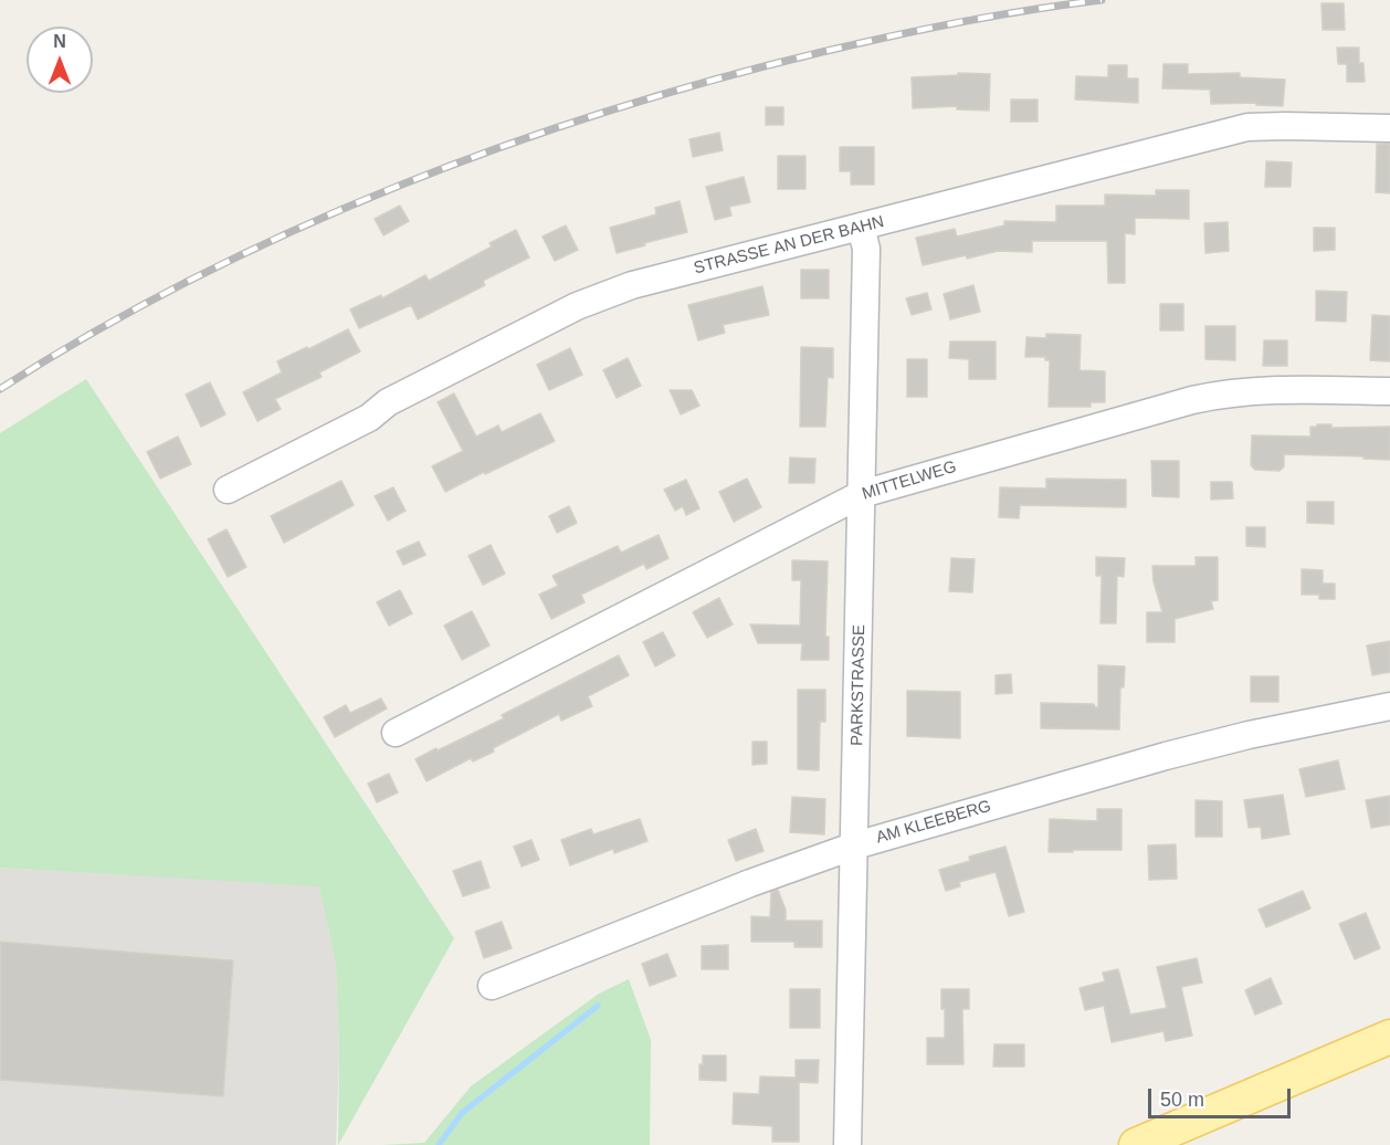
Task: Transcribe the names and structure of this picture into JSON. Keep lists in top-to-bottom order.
{
  "streets": {
    "street": [
      "STRASSE AN DER BAHN",
      "MITTELWEG",
      "PARKSTRASSE",
      "AM KLEEBERG"
    ]
  },
  "crossings": [
    ["STRASSE AN DER BAHN", "PARKSTRASSE"],
    ["MITTELWEG", "PARKSTRASSE"],
    ["PARKSTRASSE", "AM KLEEBERG"]
  ],
  "scale_bar": "50 m",
  "north": "top"
}
